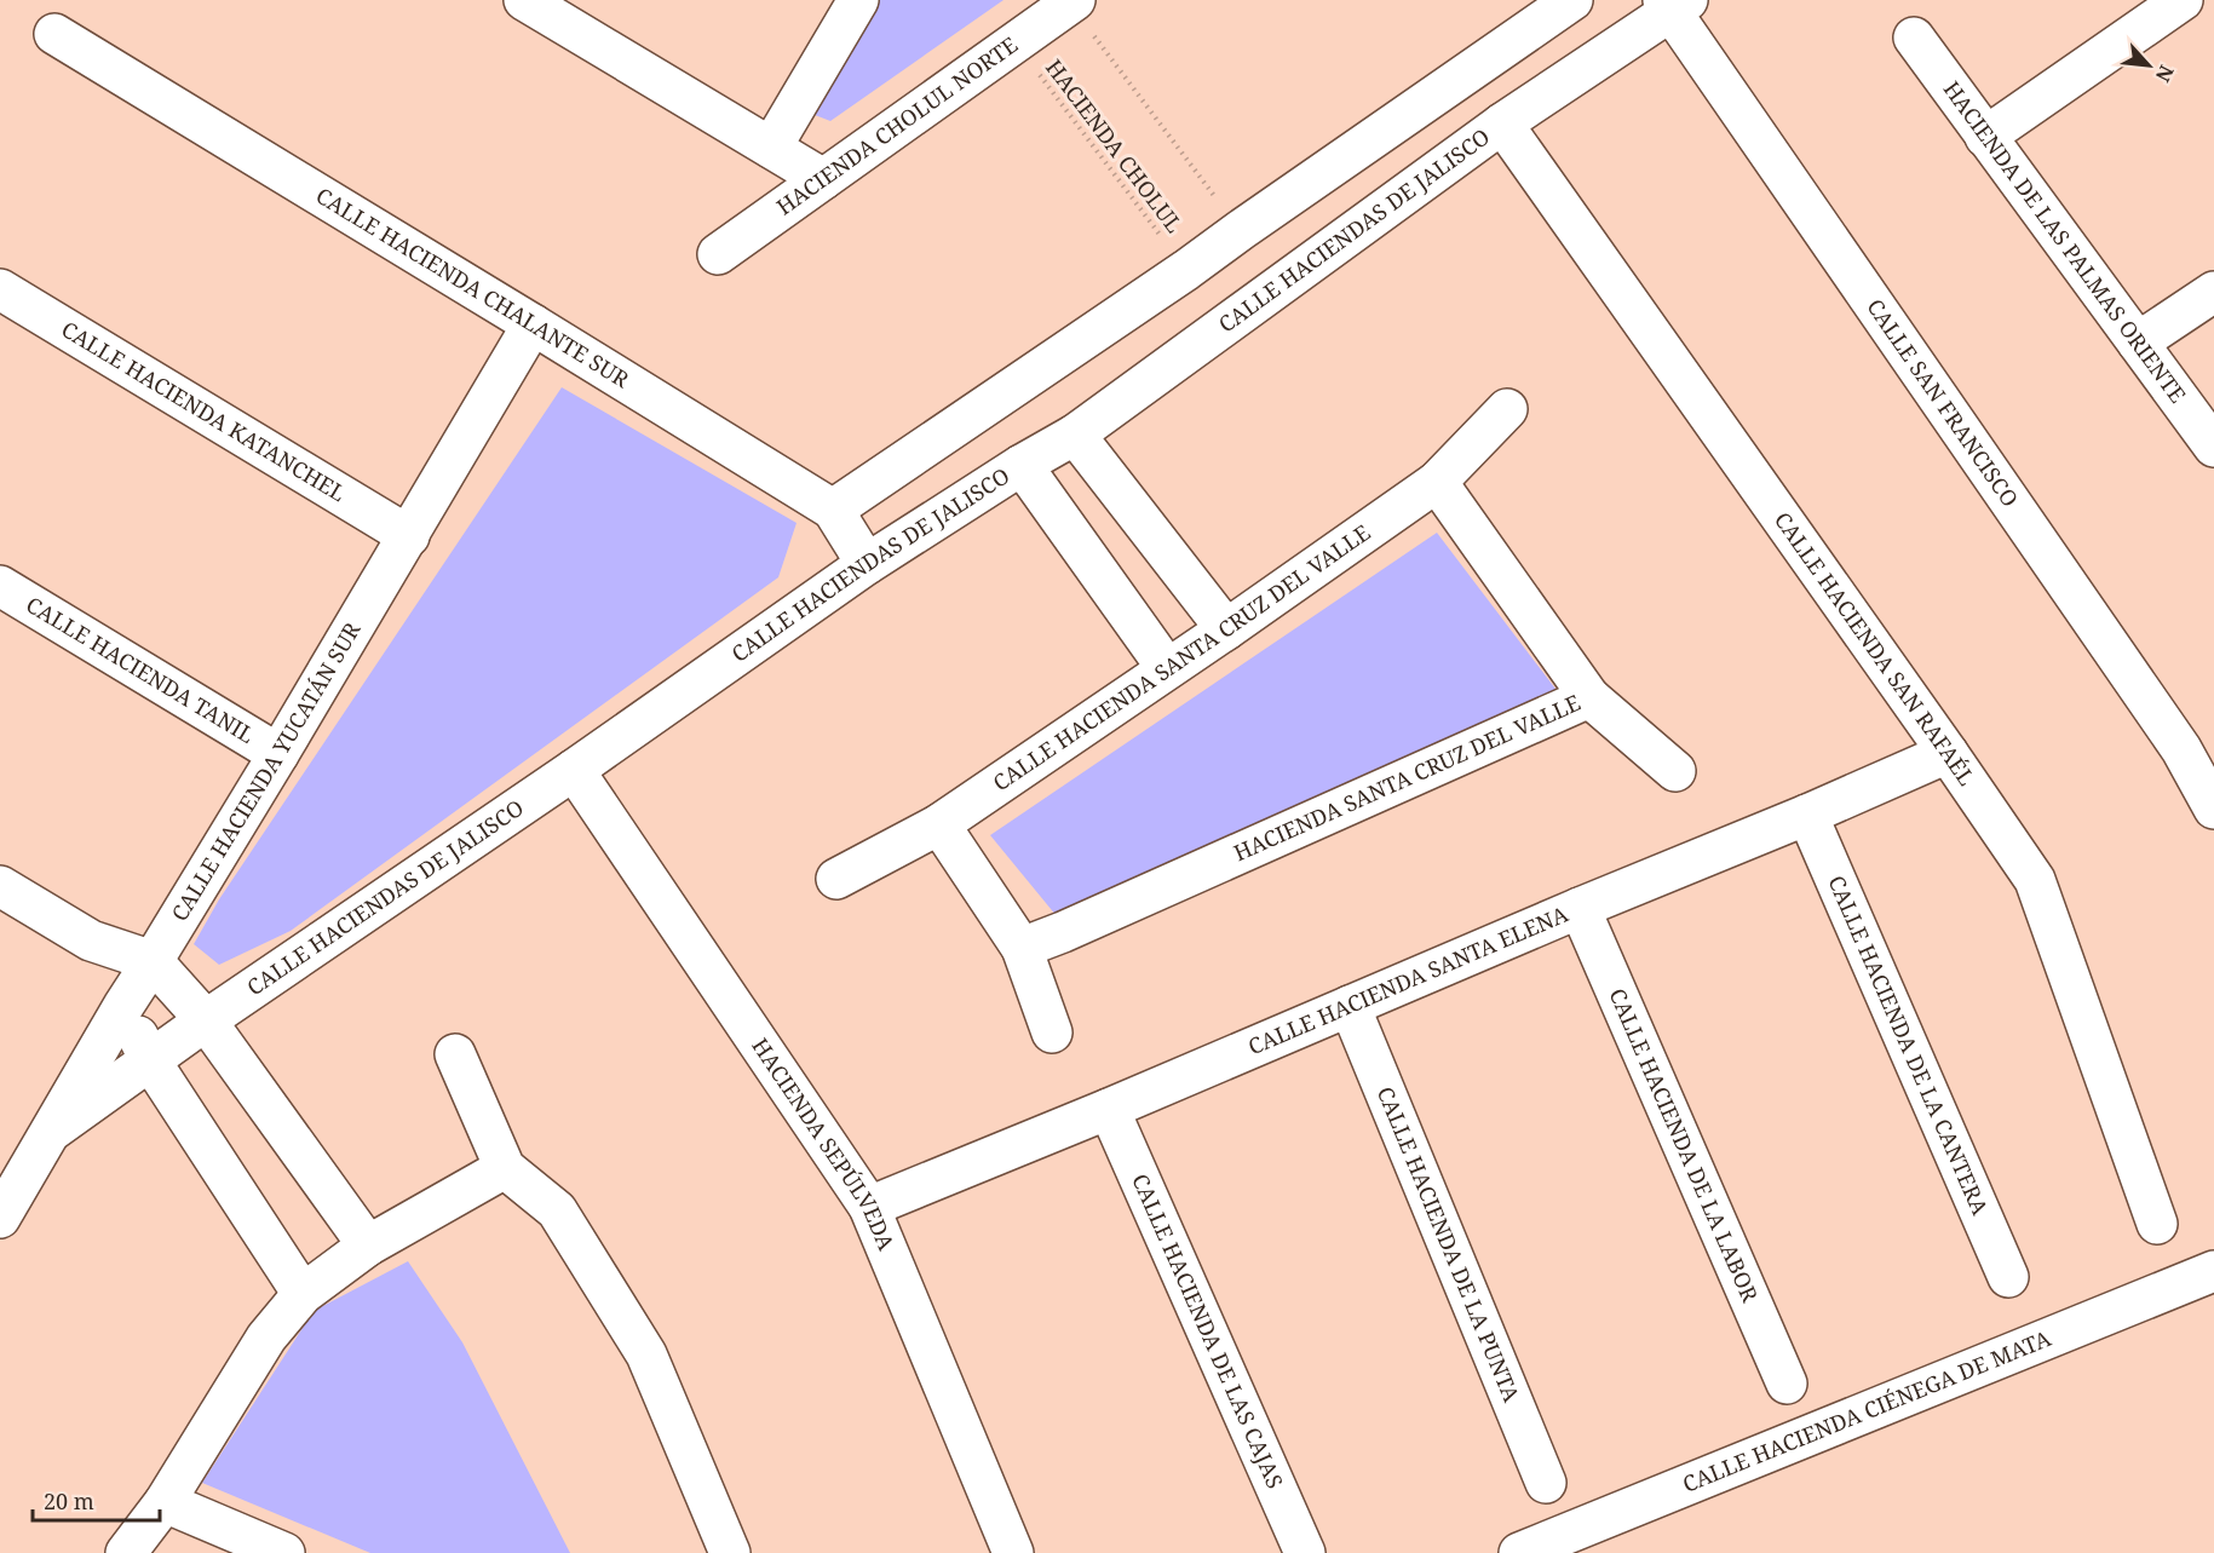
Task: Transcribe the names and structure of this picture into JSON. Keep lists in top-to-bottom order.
{
  "streets": {
    "street": [
      "HACIENDA CHOLUL NORTE",
      "CALLE HACIENDAS DE JALISCO",
      "HACIENDA DE LAS PALMAS ORIENTE",
      "CALLE HACIENDA CHALANTE SUR",
      "CALLE SAN FRANCISCO",
      "CALLE HACIENDA KATANCHEL",
      "CALLE HACIENDA SAN RAFAÉL",
      "CALLE HACIENDA SANTA CRUZ DEL VALLE",
      "CALLE HACIENDA TANIL",
      "CALLE HACIENDA YUCATÁN SUR",
      "HACIENDA SANTA CRUZ DEL VALLE",
      "CALLE HACIENDA SANTA ELENA",
      "CALLE HACIENDA DE LA CANTERA",
      "CALLE HACIENDA DE LA LABOR",
      "HACIENDA SEPÚLVEDA",
      "CALLE HACIENDA DE LA PUNTA",
      "CALLE HACIENDA DE LAS CAJAS",
      "CALLE HACIENDA CIÉNEGA DE MATA"
    ],
    "path": ["HACIENDA CHOLUL"]
  },
  "crossings": [
    ["HACIENDA CHOLUL NORTE", "HACIENDA CHOLUL"],
    ["CALLE HACIENDAS DE JALISCO", "CALLE HACIENDA CHALANTE SUR"],
    ["CALLE HACIENDAS DE JALISCO", "CALLE SAN FRANCISCO"],
    ["CALLE HACIENDAS DE JALISCO", "CALLE HACIENDA SAN RAFAÉL"],
    ["CALLE HACIENDAS DE JALISCO", "CALLE HACIENDA YUCATÁN SUR"],
    ["CALLE HACIENDAS DE JALISCO", "HACIENDA SEPÚLVEDA"],
    ["CALLE HACIENDA CHALANTE SUR", "CALLE HACIENDA YUCATÁN SUR"],
    ["CALLE HACIENDA KATANCHEL", "CALLE HACIENDA YUCATÁN SUR"],
    ["CALLE HACIENDA SAN RAFAÉL", "CALLE HACIENDA SANTA ELENA"],
    ["CALLE HACIENDA SANTA CRUZ DEL VALLE", "HACIENDA SANTA CRUZ DEL VALLE"],
    ["CALLE HACIENDA TANIL", "CALLE HACIENDA YUCATÁN SUR"],
    ["CALLE HACIENDA SANTA ELENA", "CALLE HACIENDA DE LA CANTERA"],
    ["CALLE HACIENDA SANTA ELENA", "CALLE HACIENDA DE LA LABOR"],
    ["CALLE HACIENDA SANTA ELENA", "HACIENDA SEPÚLVEDA"],
    ["CALLE HACIENDA SANTA ELENA", "CALLE HACIENDA DE LA PUNTA"],
    ["CALLE HACIENDA SANTA ELENA", "CALLE HACIENDA DE LAS CAJAS"]
  ],
  "scale_bar": "20 m",
  "north": "bottom right"
}
